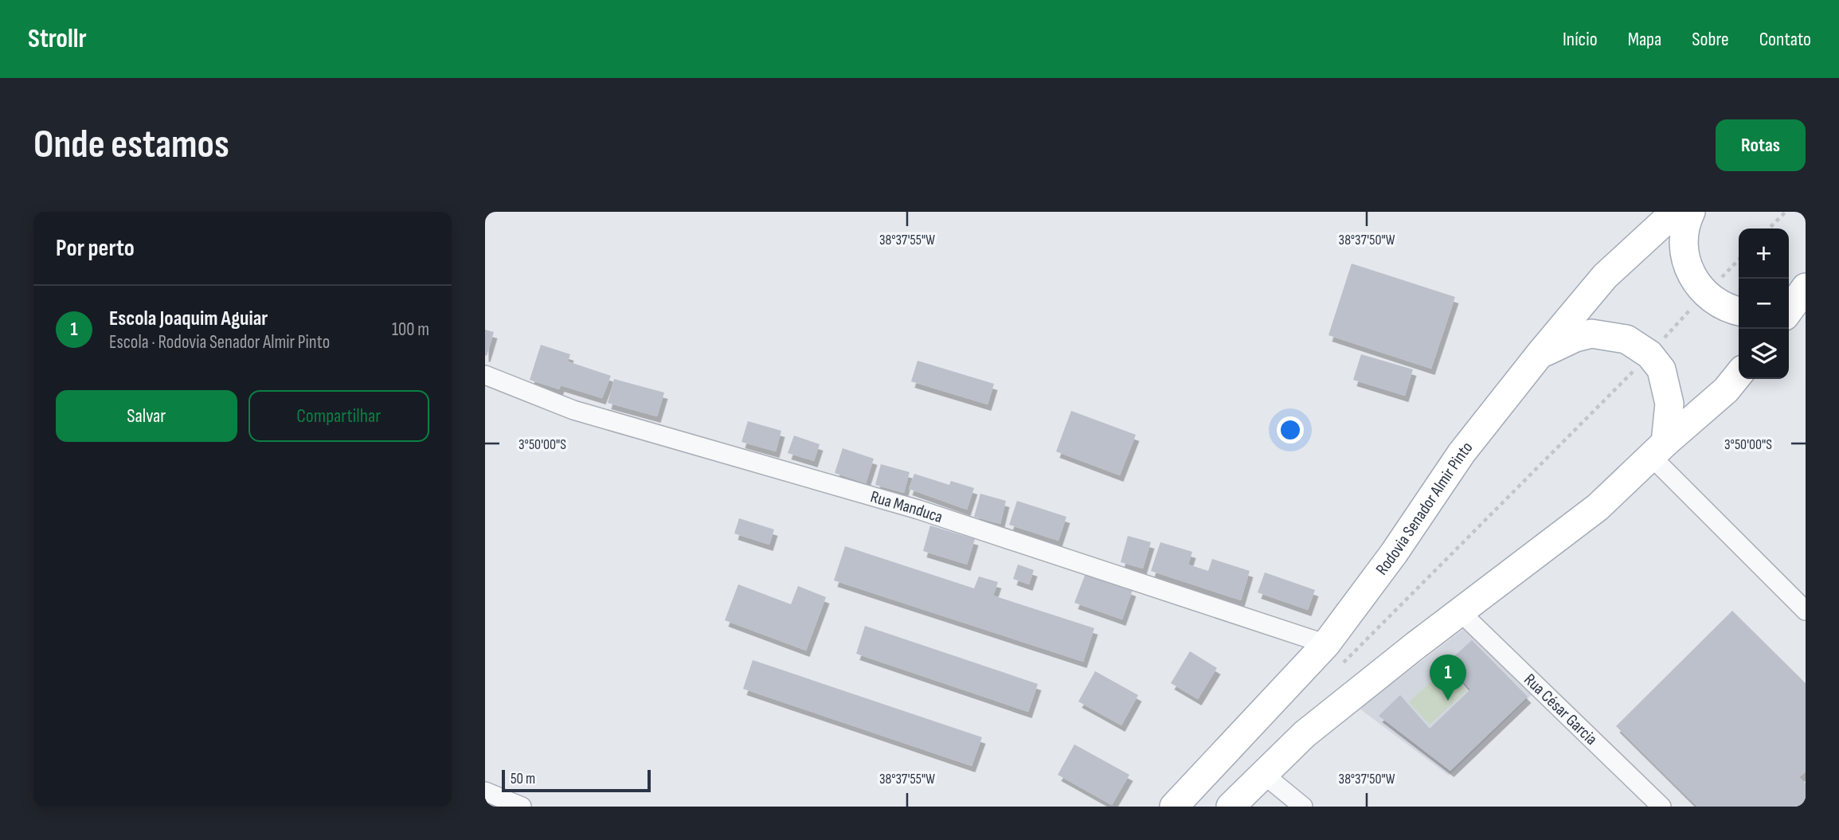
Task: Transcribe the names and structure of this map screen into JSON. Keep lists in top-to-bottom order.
{
  "streets": {
    "main road": ["Rodovia Senador Almir Pinto"],
    "street": ["Rua Manduca", "Rua César Garcia"]
  },
  "crossings": [
    ["Rua Manduca", "Rodovia Senador Almir Pinto"]
  ],
  "scale_bar": "50 m",
  "page": {
    "header": "Strollr",
    "nav": [
      "Início",
      "Mapa",
      "Sobre",
      "Contato"
    ],
    "buttons": [
      "Rotas",
      ["Salvar", "Compartilhar"]
    ],
    "title": "Onde estamos",
    "heading": "Por perto",
    "map_buttons": ["+", "−"],
    "list": [
      {
        "mark": "1",
        "name": "Escola Joaquim Aguiar",
        "note": "Escola · Rodovia Senador Almir Pinto",
        "value": "100 m"
      }
    ],
    "pins": "1",
    "scale": "50 m"
  },
  "coordinates": ["38°37'55\"W", "38°37'50\"W", "3°50'00\"S"]
}
